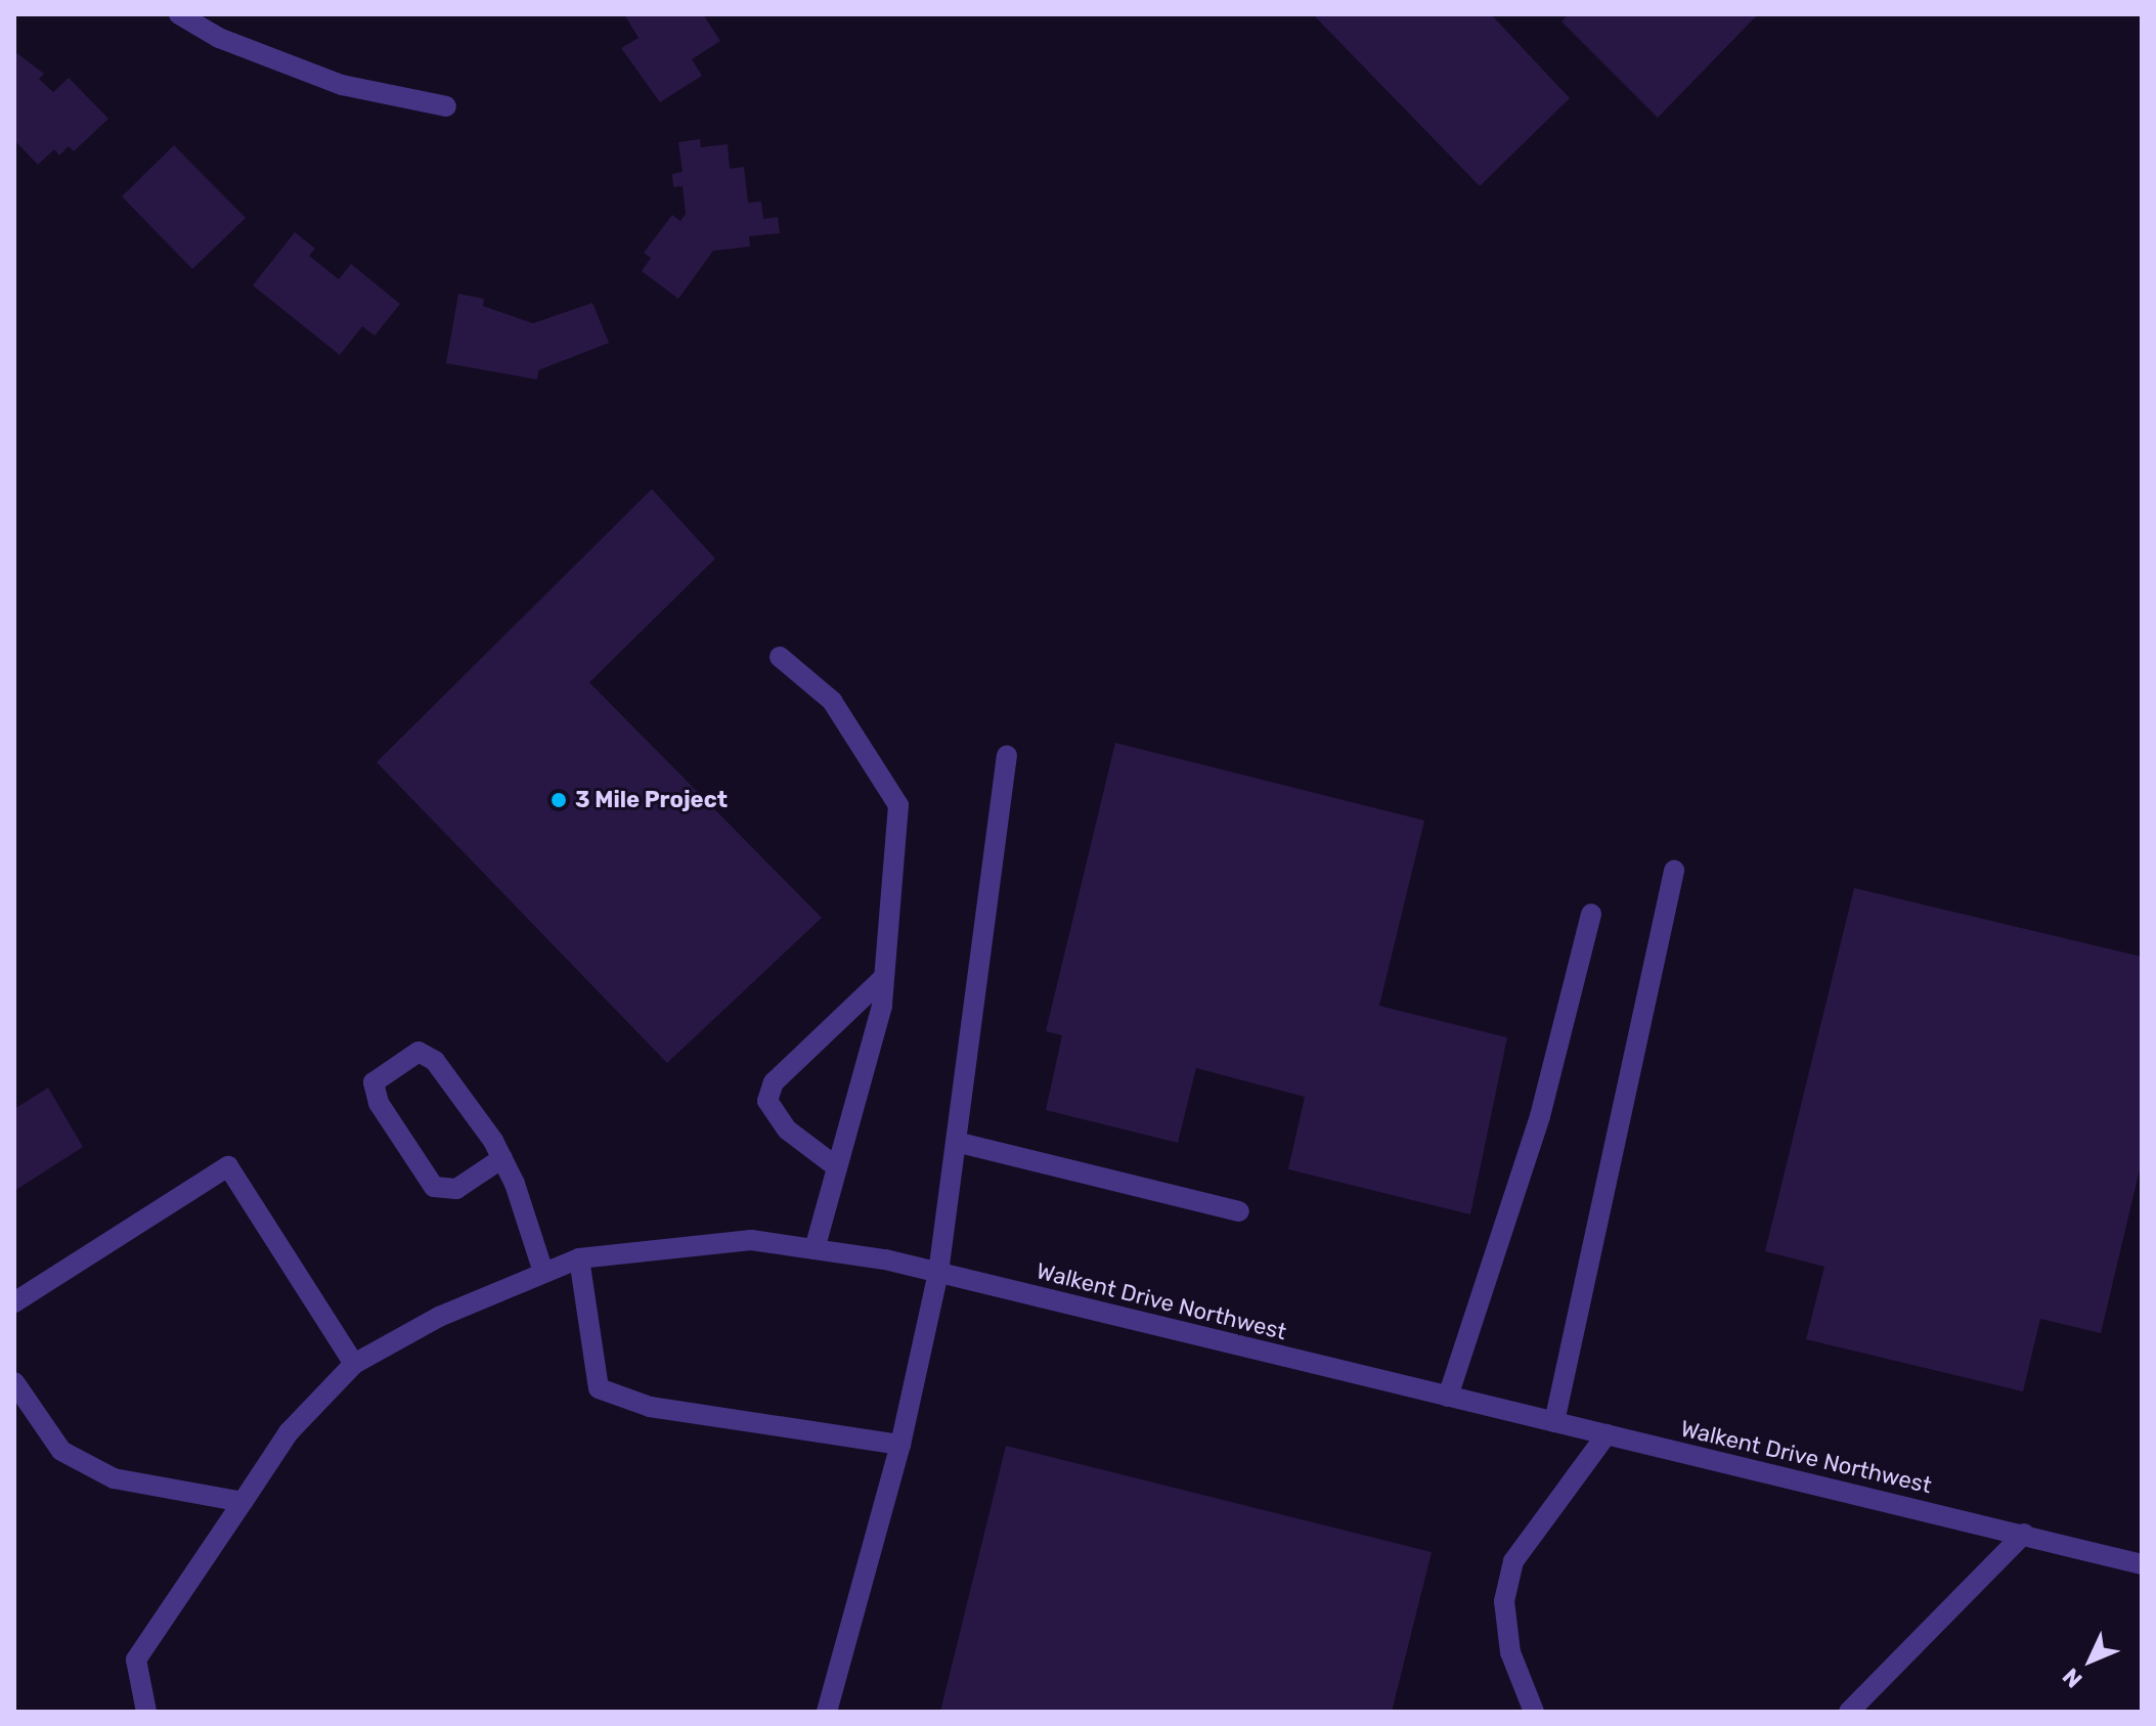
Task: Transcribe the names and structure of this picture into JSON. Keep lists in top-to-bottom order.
{
  "streets": {
    "street": ["Walkent Drive Northwest"]
  },
  "places": ["3 Mile Project"],
  "north": "bottom left"
}
